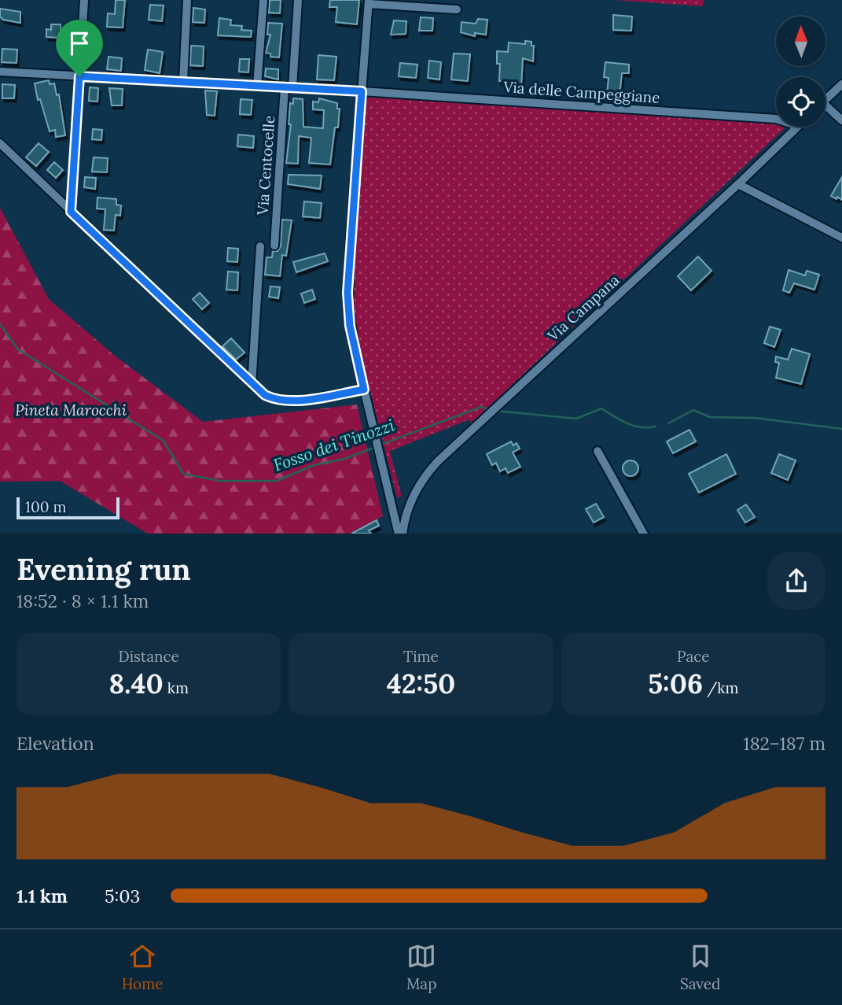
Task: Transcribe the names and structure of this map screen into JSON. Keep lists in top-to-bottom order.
{
  "streets": {
    "street": ["Via delle Campeggiane", "Via Centocelle", "Via Campana"]
  },
  "crossings": [
    ["Via delle Campeggiane", "Via Centocelle"]
  ],
  "water": ["Fosso dei Tinozzi"],
  "parks": ["Pineta Marocchi"],
  "scale_bar": "100 m",
  "north": "top",
  "page": {
    "scale": "100 m",
    "heading": ["Evening run", "18:52 · 8 × 1.1 km"],
    "stats": [
      ["Distance", "8.40 km"],
      ["Time", "42:50"],
      ["Pace", "5:06 /km"]
    ],
    "chart": ["Elevation", "182–187 m"],
    "list": [
      {
        "name": "1.1 km",
        "note": "5:03"
      }
    ],
    "tabs": ["Home", "Map", "Saved"]
  }
}
